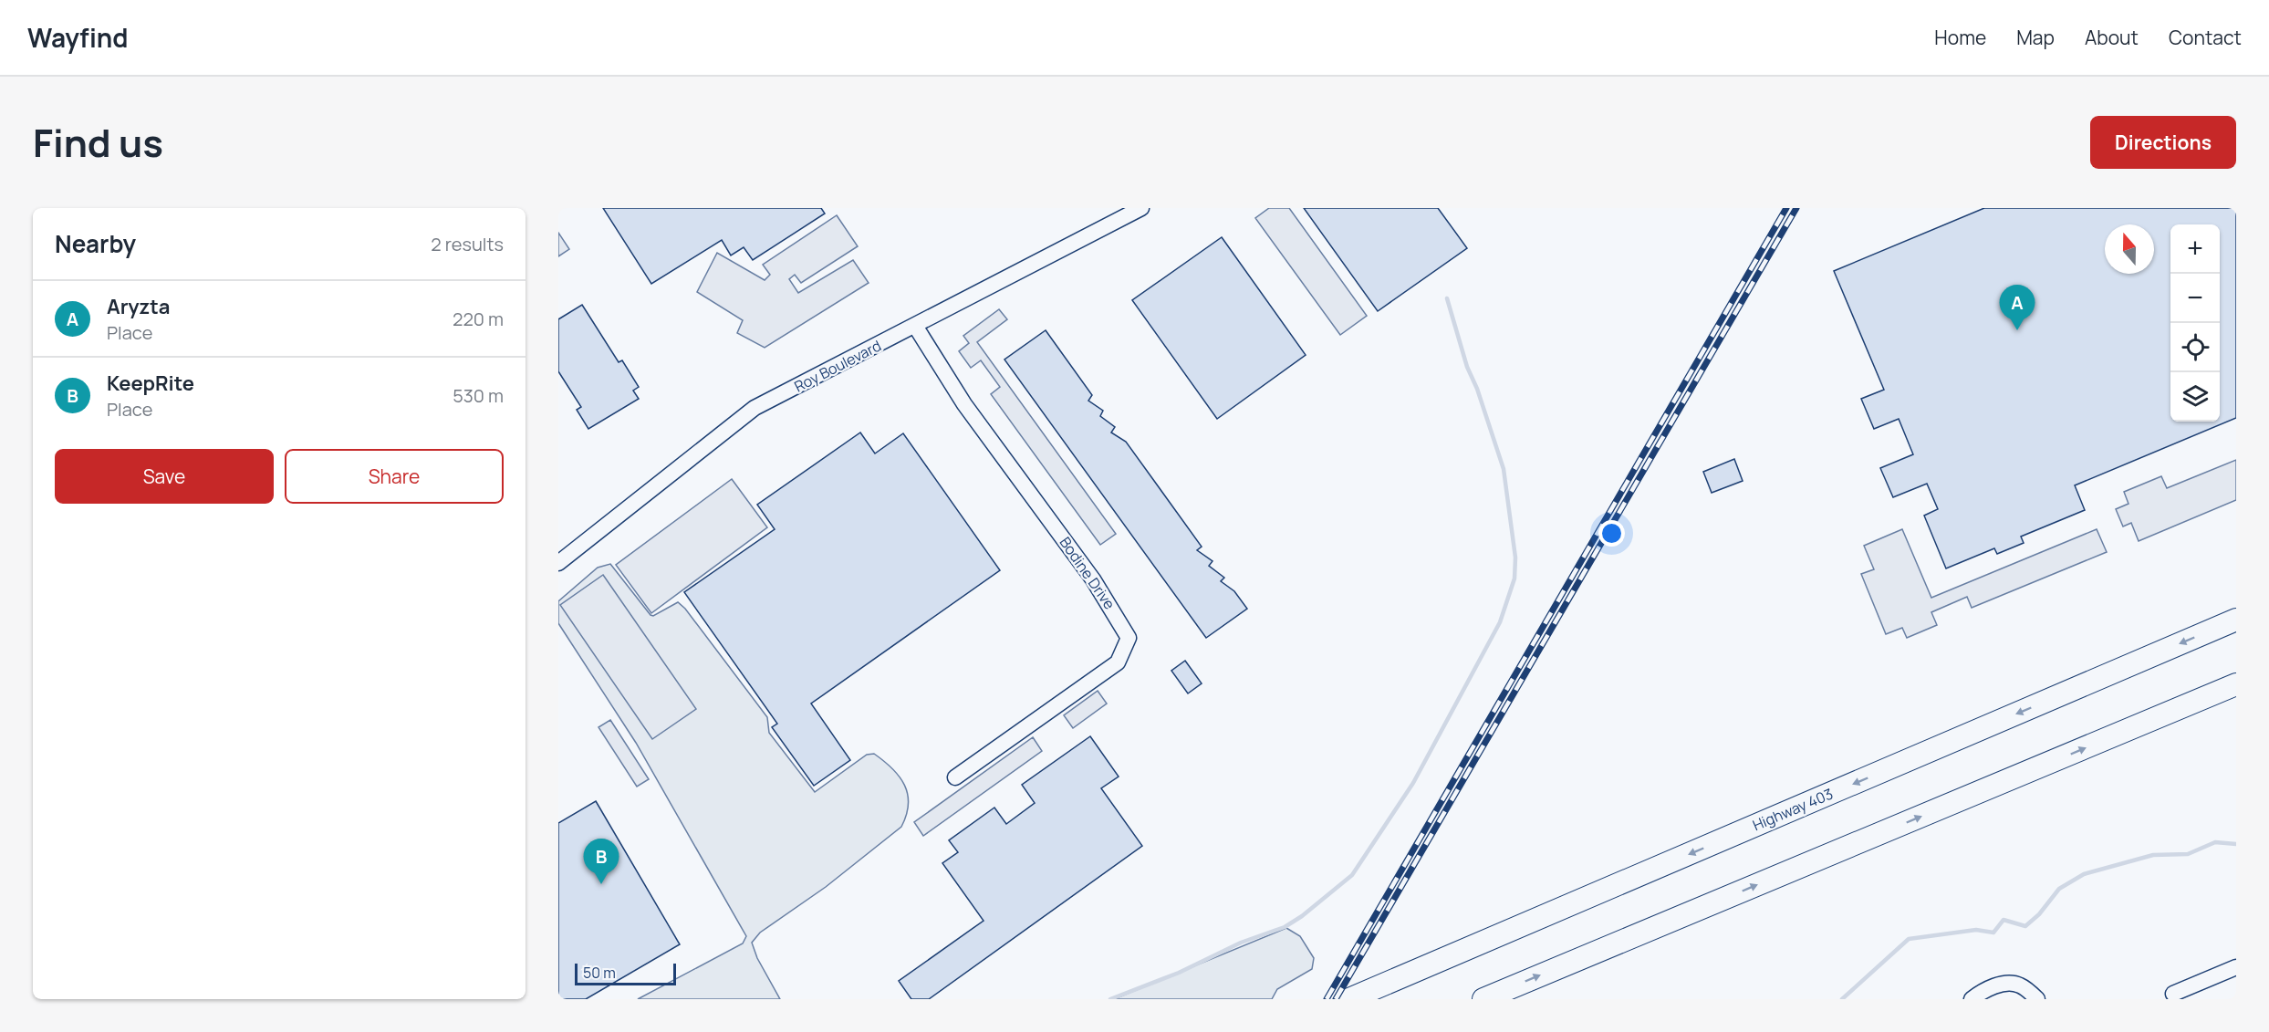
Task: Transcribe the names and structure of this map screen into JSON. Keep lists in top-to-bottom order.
{
  "streets": {
    "highway": ["Highway 403"],
    "street": ["Roy Boulevard", "Bodine Drive"]
  },
  "crossings": [
    ["Roy Boulevard", "Bodine Drive"]
  ],
  "scale_bar": "50 m",
  "north": "top",
  "page": {
    "header": "Wayfind",
    "nav": [
      "Home",
      "Map",
      "About",
      "Contact"
    ],
    "title": "Find us",
    "buttons": [
      "Directions",
      ["Save", "Share"]
    ],
    "heading": ["Nearby", "2 results"],
    "map_buttons": ["+", "−"],
    "list": [
      {
        "mark": "A",
        "name": "Aryzta",
        "note": "Place",
        "value": "220 m"
      },
      {
        "mark": "B",
        "name": "KeepRite",
        "note": "Place",
        "value": "530 m"
      }
    ],
    "pins": ["A", "B"],
    "scale": "50 m"
  }
}
